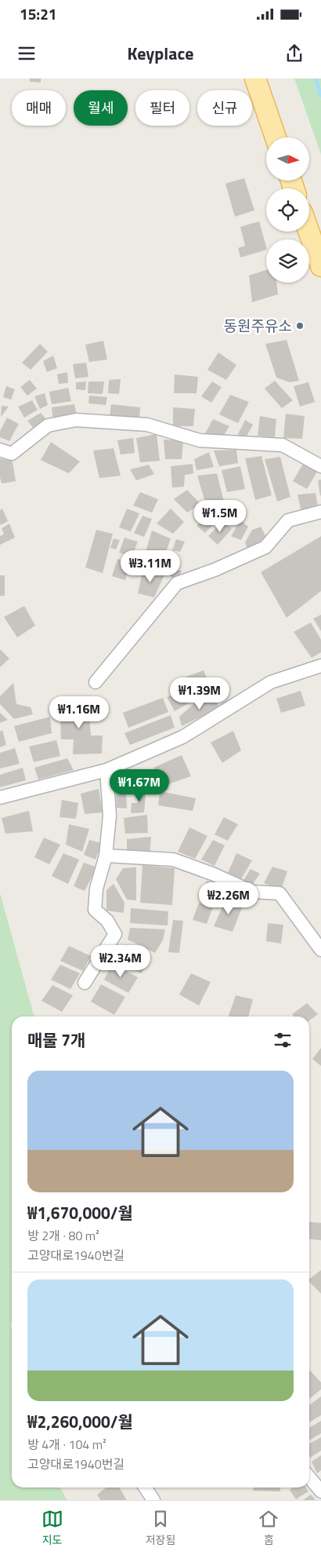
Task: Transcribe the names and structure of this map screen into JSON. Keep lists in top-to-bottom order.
{
  "places": ["동원주유소"],
  "north": "right",
  "page": {
    "status": "15:21",
    "header": "Keyplace",
    "chip": [
      "매매",
      "월세",
      "필터",
      "신규"
    ],
    "price": [
      "₩1.5M",
      "₩3.11M",
      "₩1.39M",
      "₩1.16M",
      "₩1.67M",
      "₩2.26M",
      "₩2.34M"
    ],
    "heading": "매물 7개",
    "list": [
      {
        "name": "₩1,670,000/월",
        "note": "방 2개 · 80 m² · 고양대로1940번길"
      },
      {
        "name": "₩2,260,000/월",
        "note": "방 4개 · 104 m² · 고양대로1940번길"
      }
    ],
    "tabs": ["지도", "저장됨", "홈"]
  }
}
